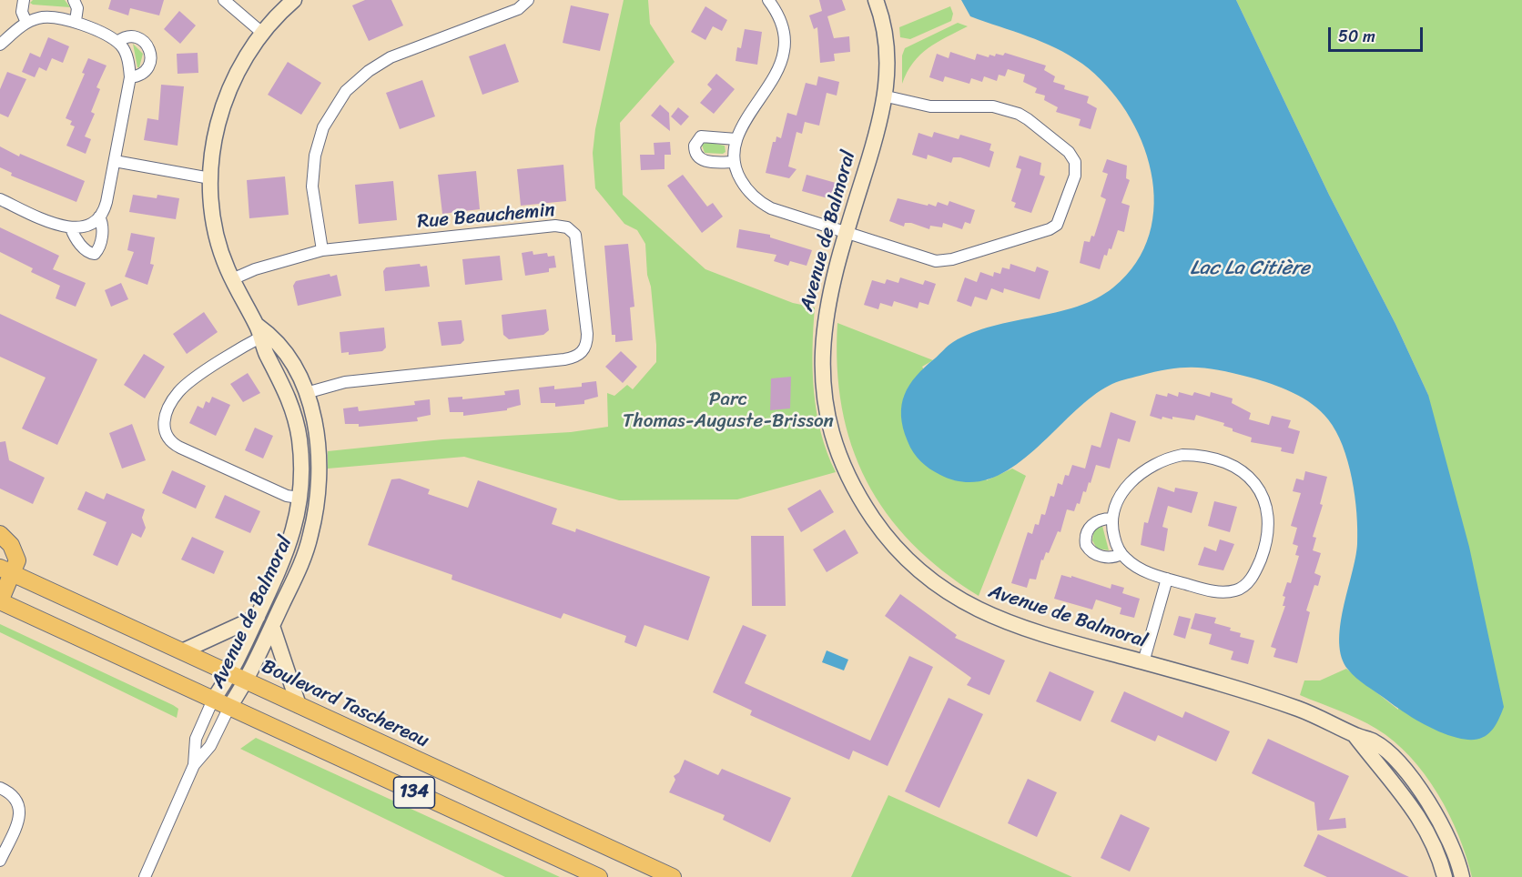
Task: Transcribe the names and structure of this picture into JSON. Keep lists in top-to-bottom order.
{
  "streets": {
    "main road": ["Boulevard Taschereau", "134"],
    "street": ["Rue Beauchemin", "Avenue de Balmoral"]
  },
  "crossings": [
    ["Rue Beauchemin", "Avenue de Balmoral"],
    ["Avenue de Balmoral", "Boulevard Taschereau"],
    ["Avenue de Balmoral", "134"]
  ],
  "water": ["Lac La Citière"],
  "parks": ["Parc Thomas-Auguste-Brisson"],
  "scale_bar": "50 m"
}
